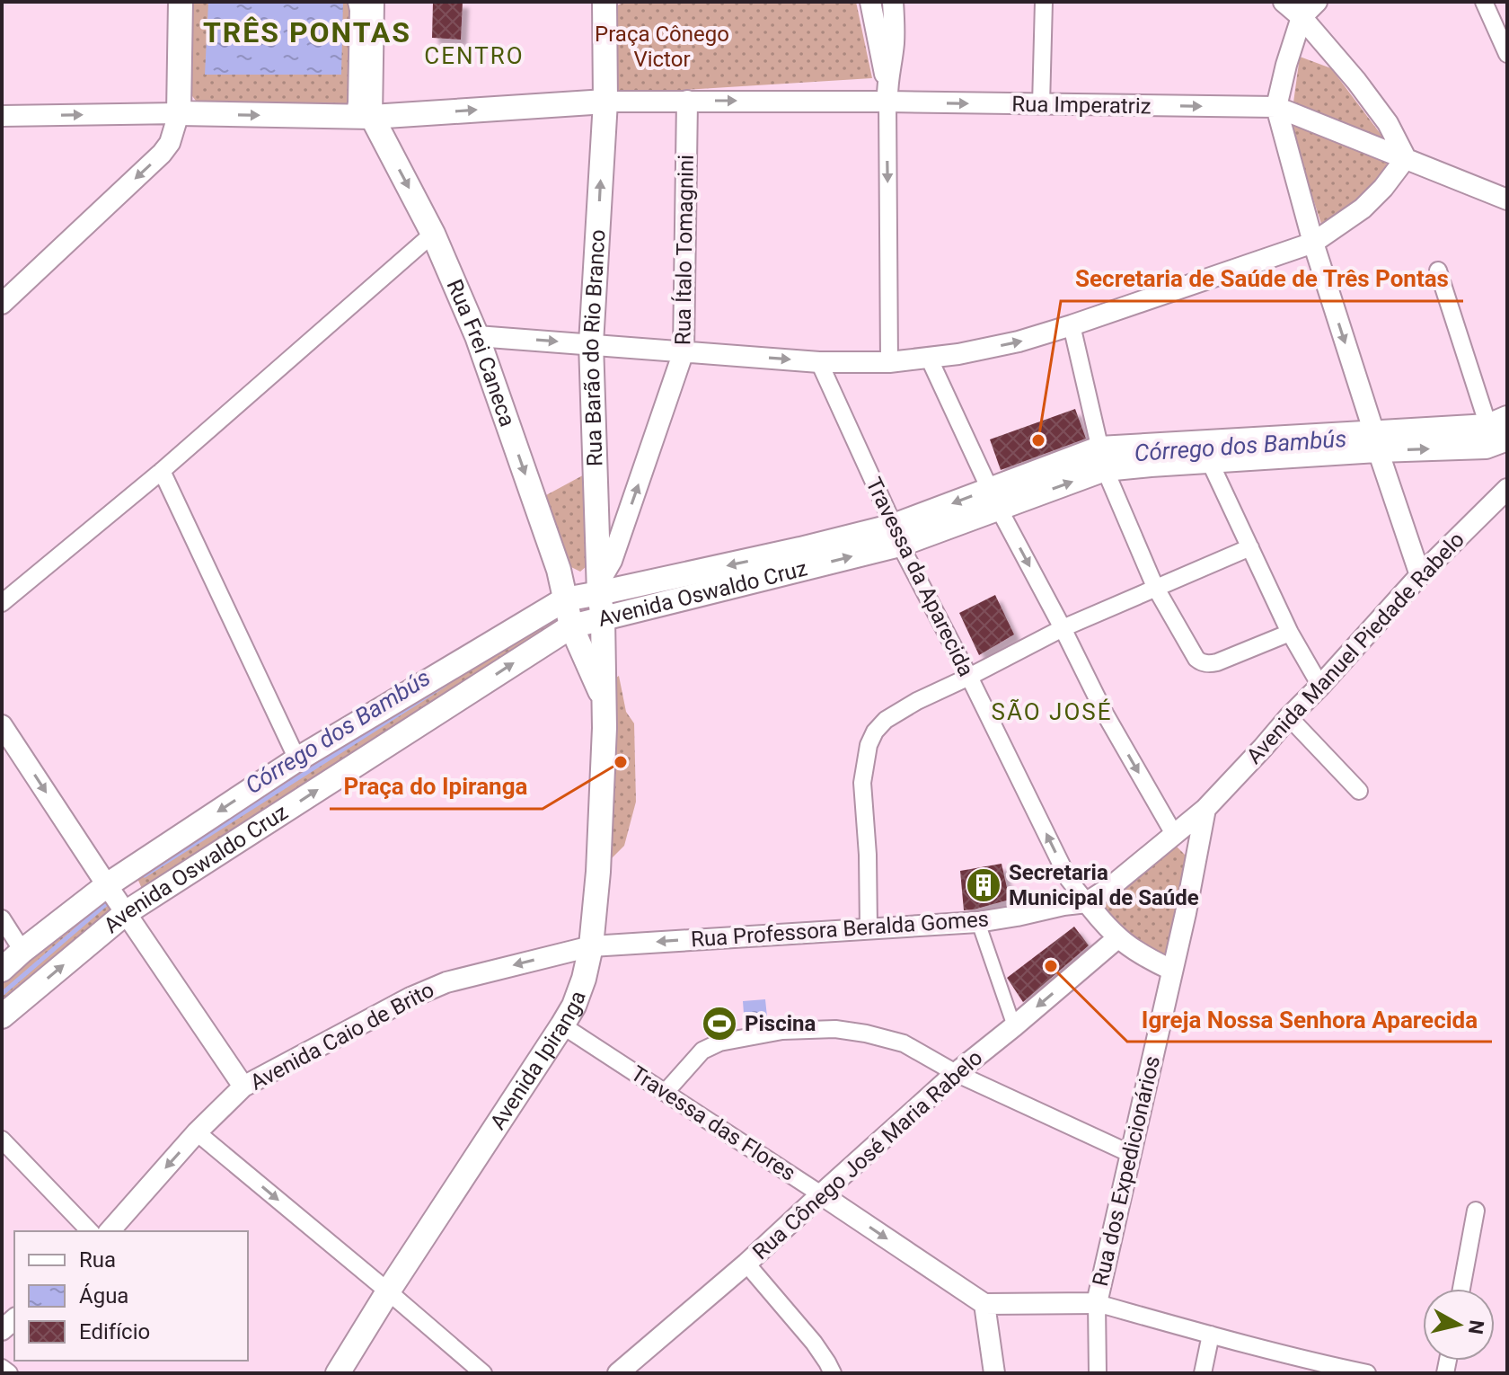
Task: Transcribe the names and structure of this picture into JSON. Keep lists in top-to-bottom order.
{
  "streets": {
    "main road": [
      "Rua Barão do Rio Branco",
      "Rua Frei Caneca",
      "Avenida Oswaldo Cruz",
      "Avenida Ipiranga"
    ],
    "street": [
      "Rua Imperatriz",
      "Rua Ítalo Tomagnini",
      "Travessa da Aparecida",
      "Avenida Manuel Piedade Rabelo",
      "Rua Professora Beralda Gomes",
      "Avenida Caio de Brito",
      "Travessa das Flores",
      "Rua Cônego José Maria Rabelo",
      "Rua dos Expedicionários"
    ]
  },
  "crossings": [
    ["Rua Ítalo Tomagnini", "Rua Barão do Rio Branco"],
    ["Rua Ítalo Tomagnini", "Avenida Oswaldo Cruz"],
    ["Rua Barão do Rio Branco", "Avenida Oswaldo Cruz"],
    ["Rua Barão do Rio Branco", "Avenida Ipiranga"],
    ["Rua Frei Caneca", "Avenida Oswaldo Cruz"],
    ["Rua Frei Caneca", "Avenida Ipiranga"],
    ["Travessa da Aparecida", "Avenida Oswaldo Cruz"],
    ["Travessa da Aparecida", "Avenida Manuel Piedade Rabelo"],
    ["Travessa da Aparecida", "Rua Professora Beralda Gomes"],
    ["Avenida Oswaldo Cruz", "Avenida Ipiranga"],
    ["Avenida Manuel Piedade Rabelo", "Rua Professora Beralda Gomes"],
    ["Avenida Manuel Piedade Rabelo", "Rua dos Expedicionários"],
    ["Rua Professora Beralda Gomes", "Avenida Caio de Brito"],
    ["Rua Professora Beralda Gomes", "Avenida Ipiranga"],
    ["Avenida Caio de Brito", "Avenida Ipiranga"],
    ["Avenida Ipiranga", "Travessa das Flores"],
    ["Travessa das Flores", "Rua Cônego José Maria Rabelo"]
  ],
  "one_way": [
    "Rua Imperatriz",
    "Rua Ítalo Tomagnini",
    "Rua Barão do Rio Branco",
    "Rua Frei Caneca",
    "Avenida Caio de Brito"
  ],
  "districts": ["TRÊS PONTAS", "CENTRO", "SÃO JOSÉ"],
  "water": ["Córrego dos Bambús"],
  "parks": ["Praça Cônego Victor"],
  "places": {
    "other": ["Secretaria de Saúde de Três Pontas", "Praça do Ipiranga", "Igreja Nossa Senhora Aparecida"],
    "building": ["Secretaria Municipal de Saúde"],
    "sports": ["Piscina"]
  },
  "legend": ["Rua", "Água", "Edifício"],
  "north": "right"
}
